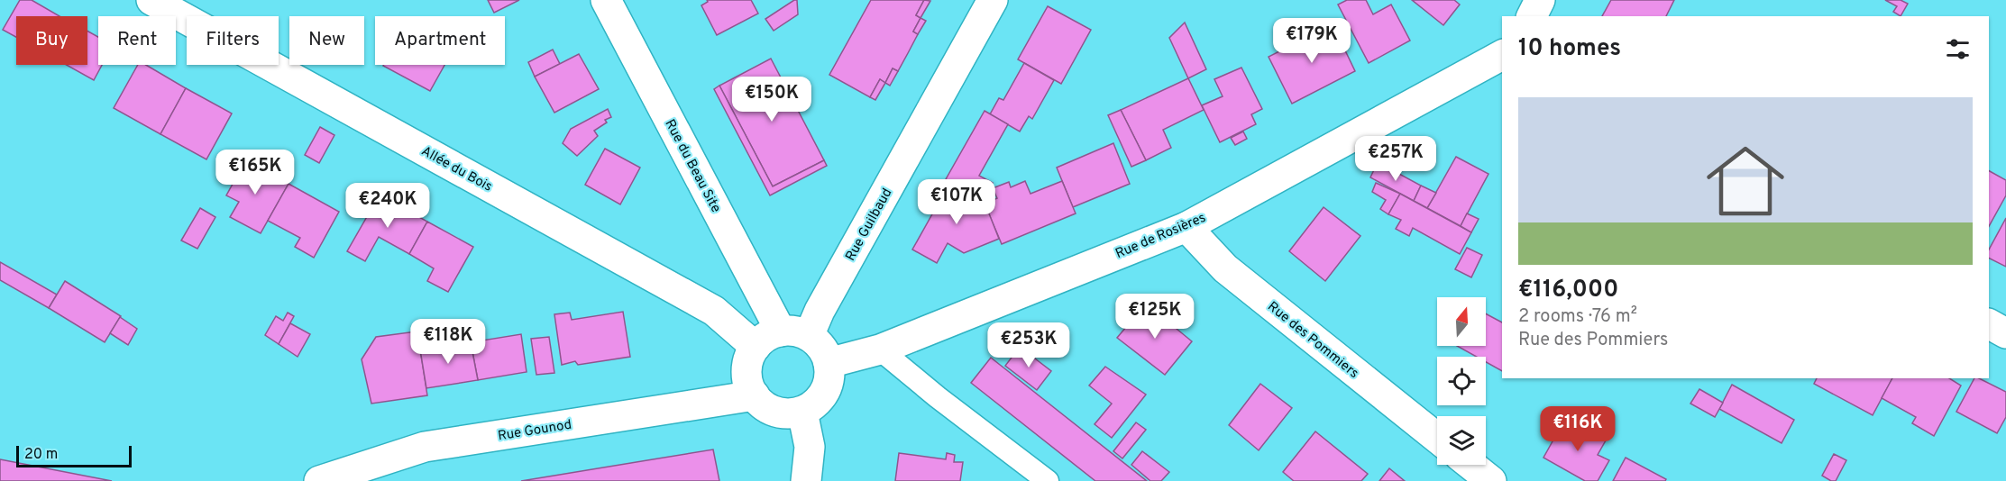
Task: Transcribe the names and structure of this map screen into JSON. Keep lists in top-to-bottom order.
{
  "streets": {
    "street": [
      "Rue du Beau Site",
      "Allée du Bois",
      "Rue Guilbaud",
      "Rue de Rosières",
      "Rue des Pommiers",
      "Rue Gounod"
    ]
  },
  "crossings": [
    ["Rue du Beau Site", "Allée du Bois"],
    ["Rue du Beau Site", "Rue Guilbaud"],
    ["Rue du Beau Site", "Rue de Rosières"],
    ["Rue du Beau Site", "Rue Gounod"],
    ["Allée du Bois", "Rue Guilbaud"],
    ["Allée du Bois", "Rue de Rosières"],
    ["Allée du Bois", "Rue Gounod"],
    ["Rue Guilbaud", "Rue de Rosières"],
    ["Rue Guilbaud", "Rue Gounod"],
    ["Rue de Rosières", "Rue des Pommiers"],
    ["Rue de Rosières", "Rue Gounod"]
  ],
  "scale_bar": "20 m",
  "north": "top",
  "page": {
    "chip": [
      "Buy",
      "Rent",
      "Filters",
      "New",
      "Apartment"
    ],
    "heading": "10 homes",
    "price": [
      "€179K",
      "€150K",
      "€257K",
      "€165K",
      "€107K",
      "€240K",
      "€125K",
      "€118K",
      "€253K",
      "€116K"
    ],
    "list": [
      {
        "name": "€116,000",
        "note": "2 rooms · 76 m² · Rue des Pommiers"
      }
    ],
    "scale": "20 m"
  }
}
